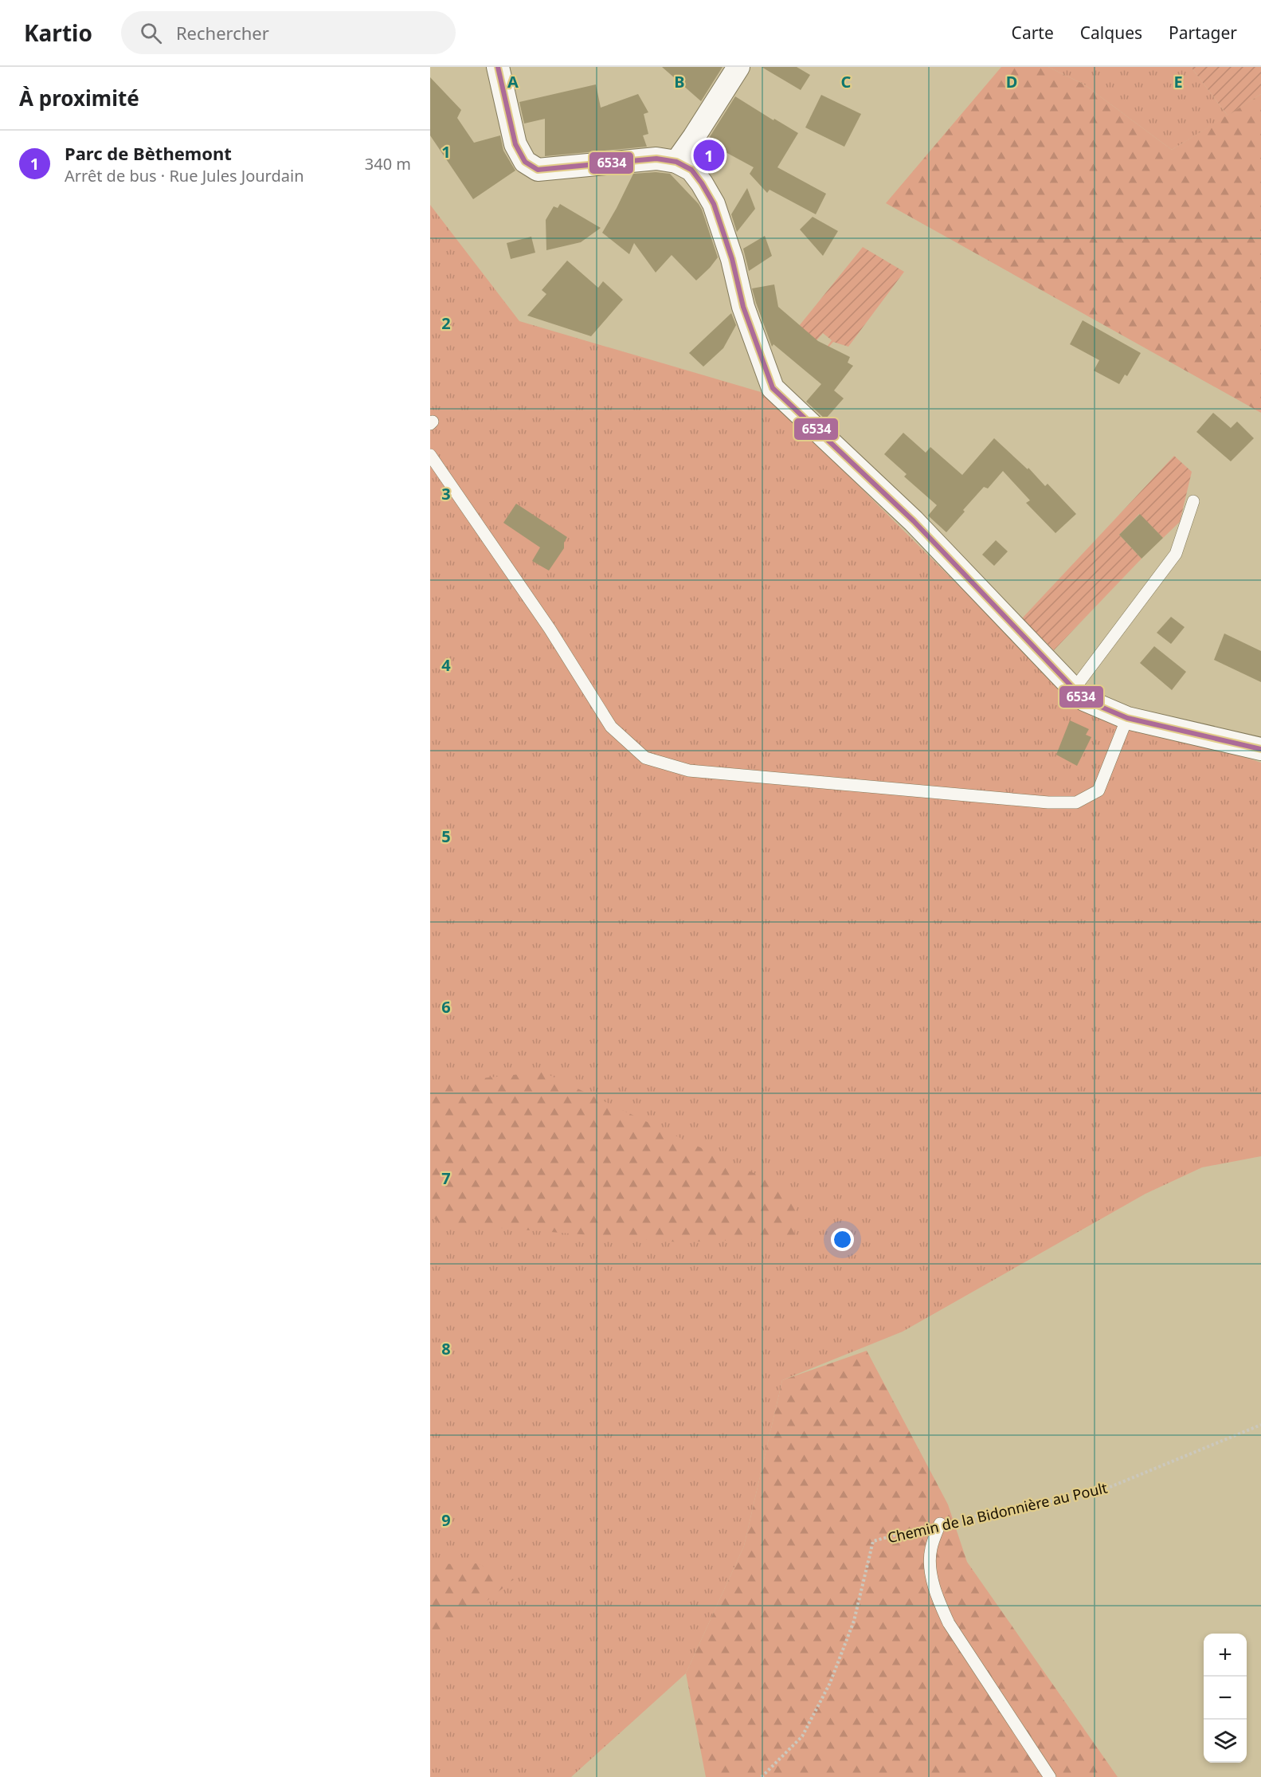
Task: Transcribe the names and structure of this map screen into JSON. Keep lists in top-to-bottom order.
{
  "streets": {
    "path": ["Chemin de la Bidonnière au Poult"]
  },
  "lines": ["transit line 6534"],
  "page": {
    "header": "Kartio",
    "search": "Rechercher",
    "nav": ["Carte", "Calques", "Partager"],
    "heading": "À proximité",
    "list": [
      {
        "mark": "1",
        "name": "Parc de Bèthemont",
        "note": "Arrêt de bus · Rue Jules Jourdain",
        "value": "340 m"
      }
    ],
    "pins": "1",
    "map_buttons": ["+", "−"]
  },
  "grid": {
    "columns": [
      "A",
      "B",
      "C",
      "D",
      "E"
    ],
    "rows": [
      "1",
      "2",
      "3",
      "4",
      "5",
      "6",
      "7",
      "8",
      "9"
    ]
  }
}
